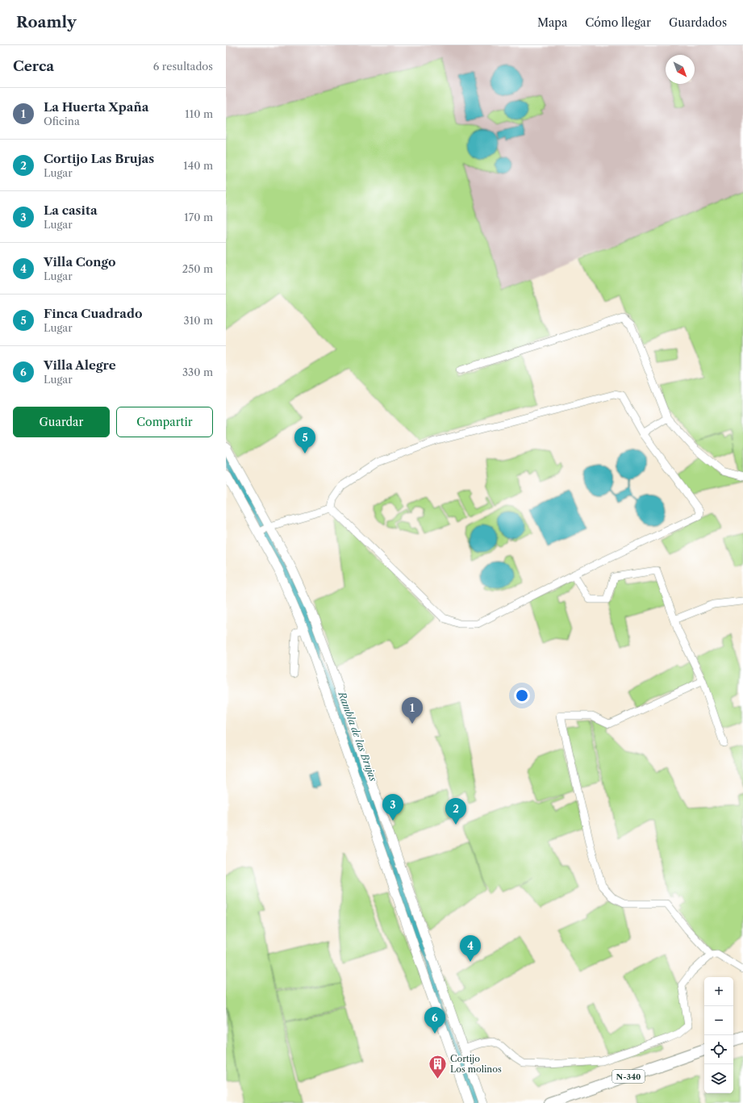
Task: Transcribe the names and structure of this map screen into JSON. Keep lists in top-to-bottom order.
{
  "streets": {
    "highway": ["N-340"]
  },
  "water": ["Rambla de las Brujas"],
  "places": {
    "building": ["Cortijo Los molinos"]
  },
  "north": "bottom right",
  "page": {
    "header": "Roamly",
    "nav": ["Mapa", "Cómo llegar", "Guardados"],
    "heading": ["Cerca", "6 resultados"],
    "list": [
      {
        "mark": "1",
        "name": "La Huerta Xpaña",
        "note": "Oficina",
        "value": "110 m"
      },
      {
        "mark": "2",
        "name": "Cortijo Las Brujas",
        "note": "Lugar",
        "value": "140 m"
      },
      {
        "mark": "3",
        "name": "La casita",
        "note": "Lugar",
        "value": "170 m"
      },
      {
        "mark": "4",
        "name": "Villa Congo",
        "note": "Lugar",
        "value": "250 m"
      },
      {
        "mark": "5",
        "name": "Finca Cuadrado",
        "note": "Lugar",
        "value": "310 m"
      },
      {
        "mark": "6",
        "name": "Villa Alegre",
        "note": "Lugar",
        "value": "330 m"
      }
    ],
    "buttons": ["Guardar", "Compartir"],
    "pins": [
      "5",
      "1",
      "3",
      "2",
      "4",
      "6"
    ],
    "map_buttons": ["+", "−"]
  }
}
